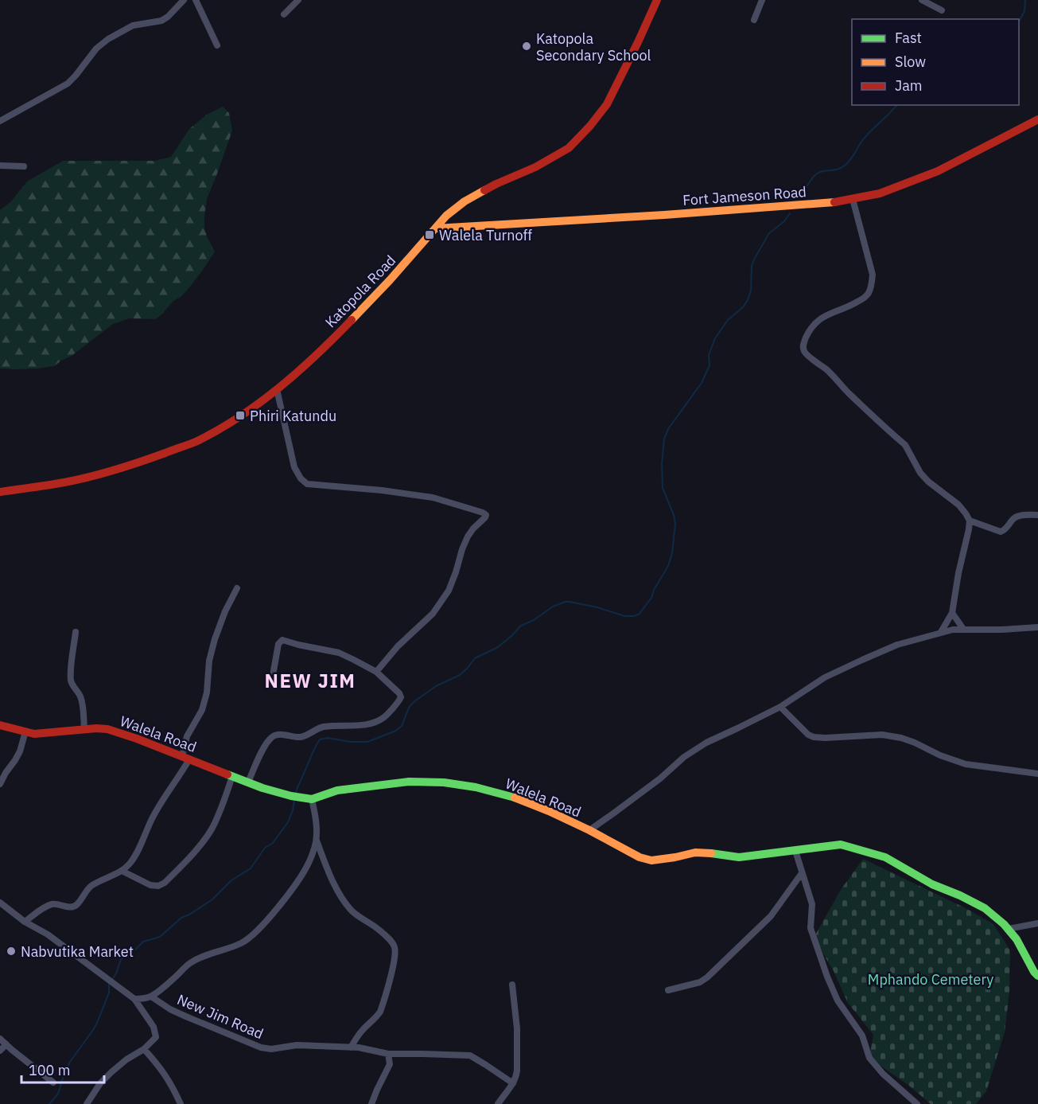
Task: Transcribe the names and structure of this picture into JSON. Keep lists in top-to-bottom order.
{
  "streets": {
    "street": [
      "Fort Jameson Road",
      "Katopola Road",
      "Walela Road",
      "New Jim Road"
    ]
  },
  "crossings": [
    ["Fort Jameson Road", "Katopola Road"]
  ],
  "districts": ["NEW JIM"],
  "parks": ["Mphando Cemetery"],
  "places": {
    "other": ["Katopola Secondary School", "Nabvutika Market"],
    "transit": ["Walela Turnoff", "Phiri Katundu"]
  },
  "legend": ["Fast", "Slow", "Jam"],
  "scale_bar": "100 m"
}
